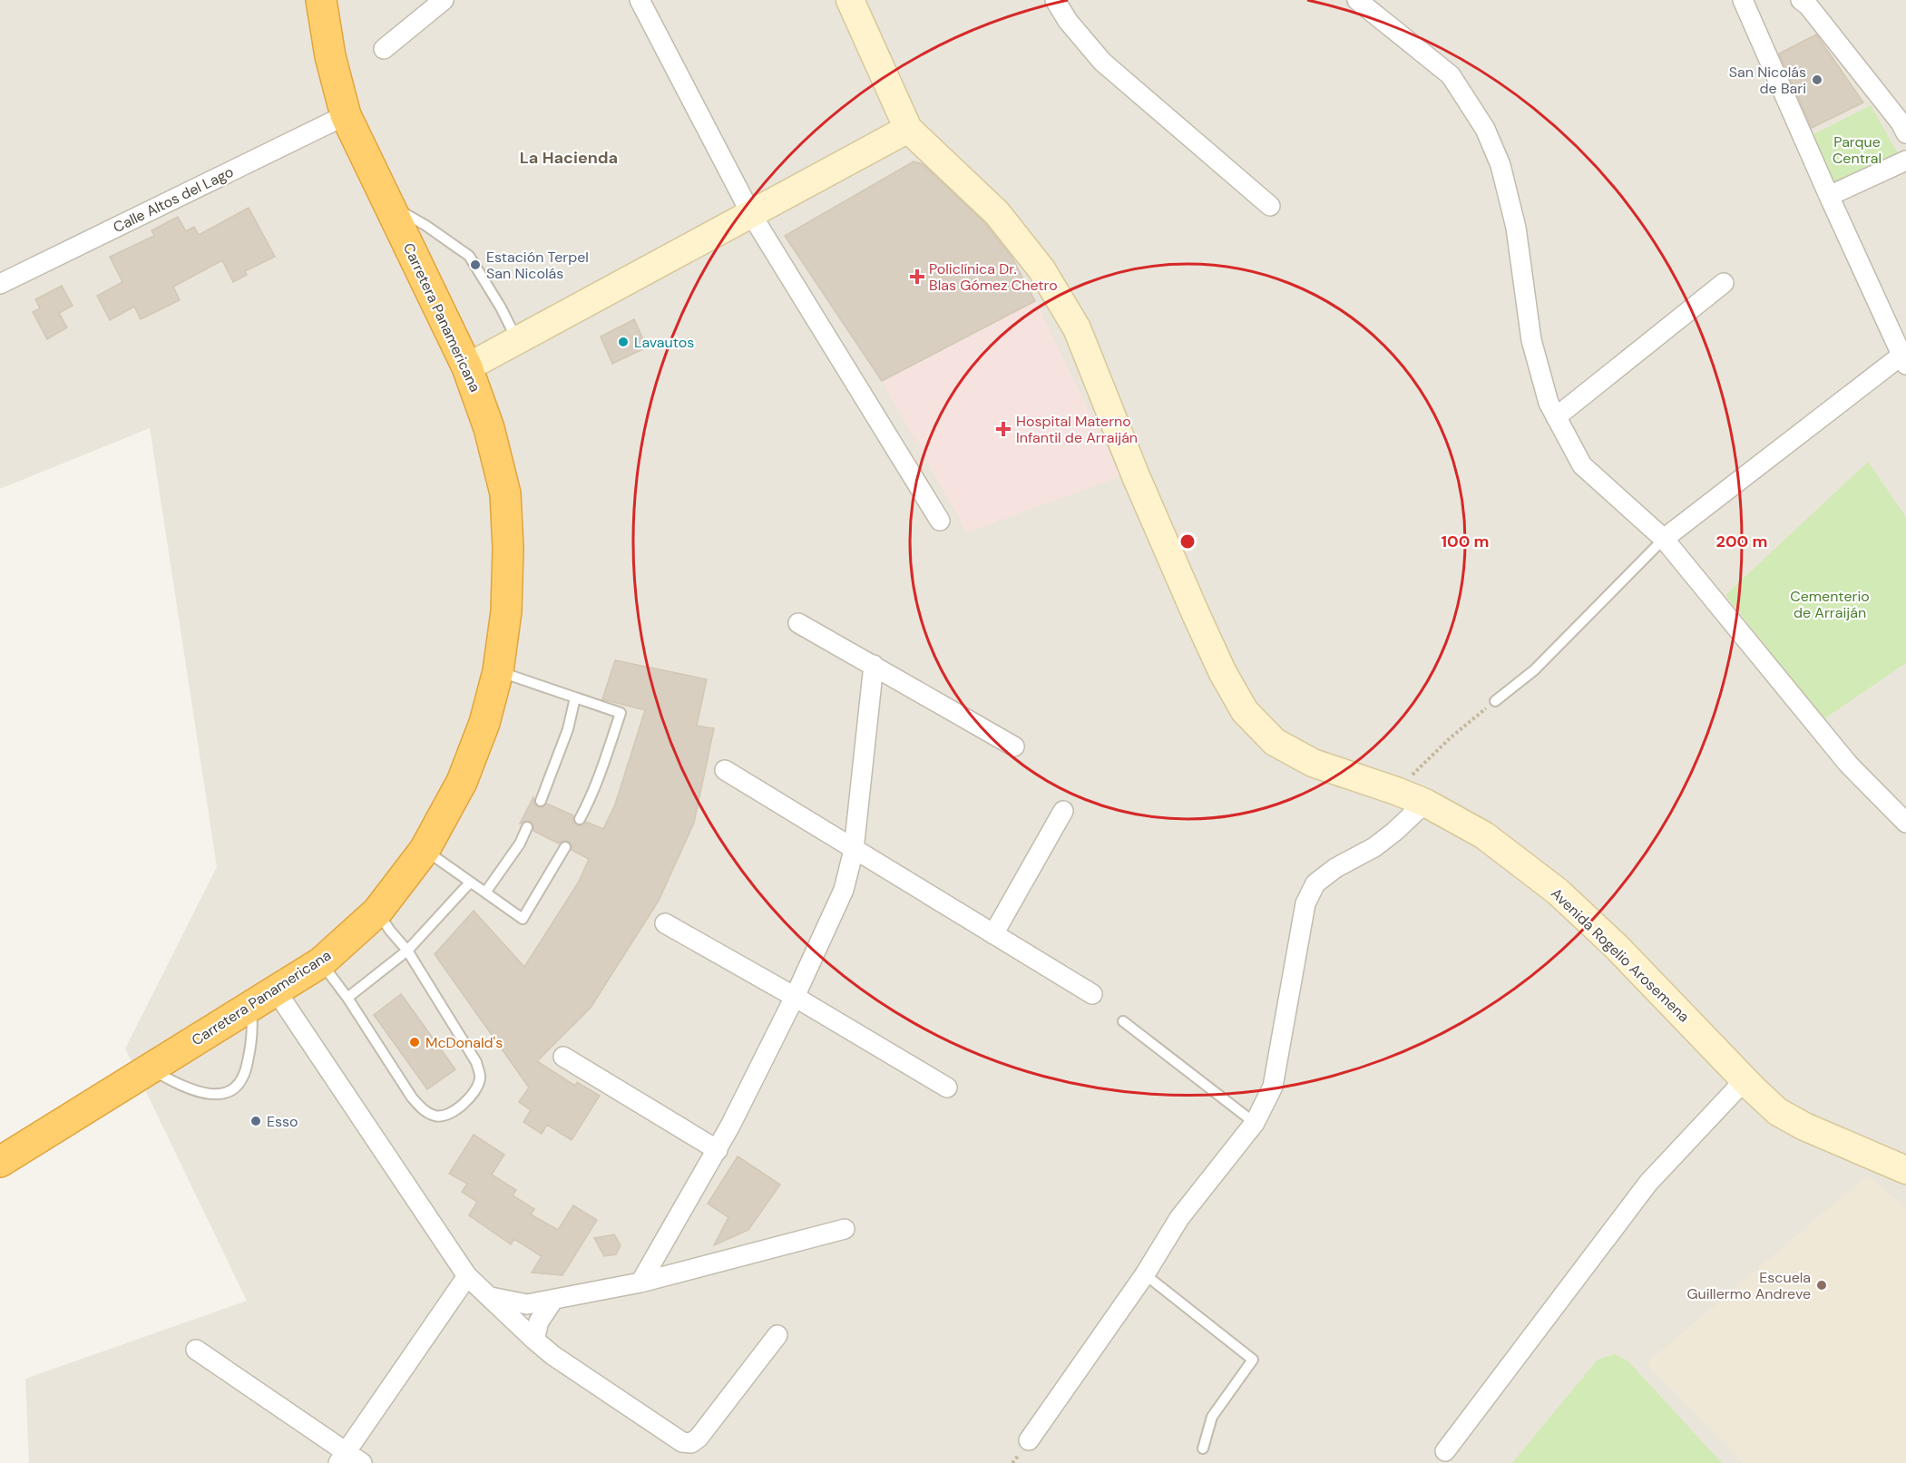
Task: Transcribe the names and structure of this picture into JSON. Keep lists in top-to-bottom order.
{
  "streets": {
    "highway": ["Carretera Panamericana"],
    "street": ["Calle Altos del Lago", "Avenida Rogelio Arosemena"]
  },
  "crossings": [
    ["Calle Altos del Lago", "Carretera Panamericana"]
  ],
  "districts": ["La Hacienda"],
  "parks": ["Parque Central", "Cementerio de Arraiján"],
  "places": {
    "other": [
      "San Nicolás de Bari",
      "Estación Terpel San Nicolás",
      "Lavautos",
      "McDonald's",
      "Esso",
      "Escuela Guillermo Andreve"
    ],
    "health": ["Policlínica Dr. Blas Gómez Chetro", "Hospital Materno Infantil de Arraiján"]
  },
  "rings": ["100 m", "200 m"]
}
